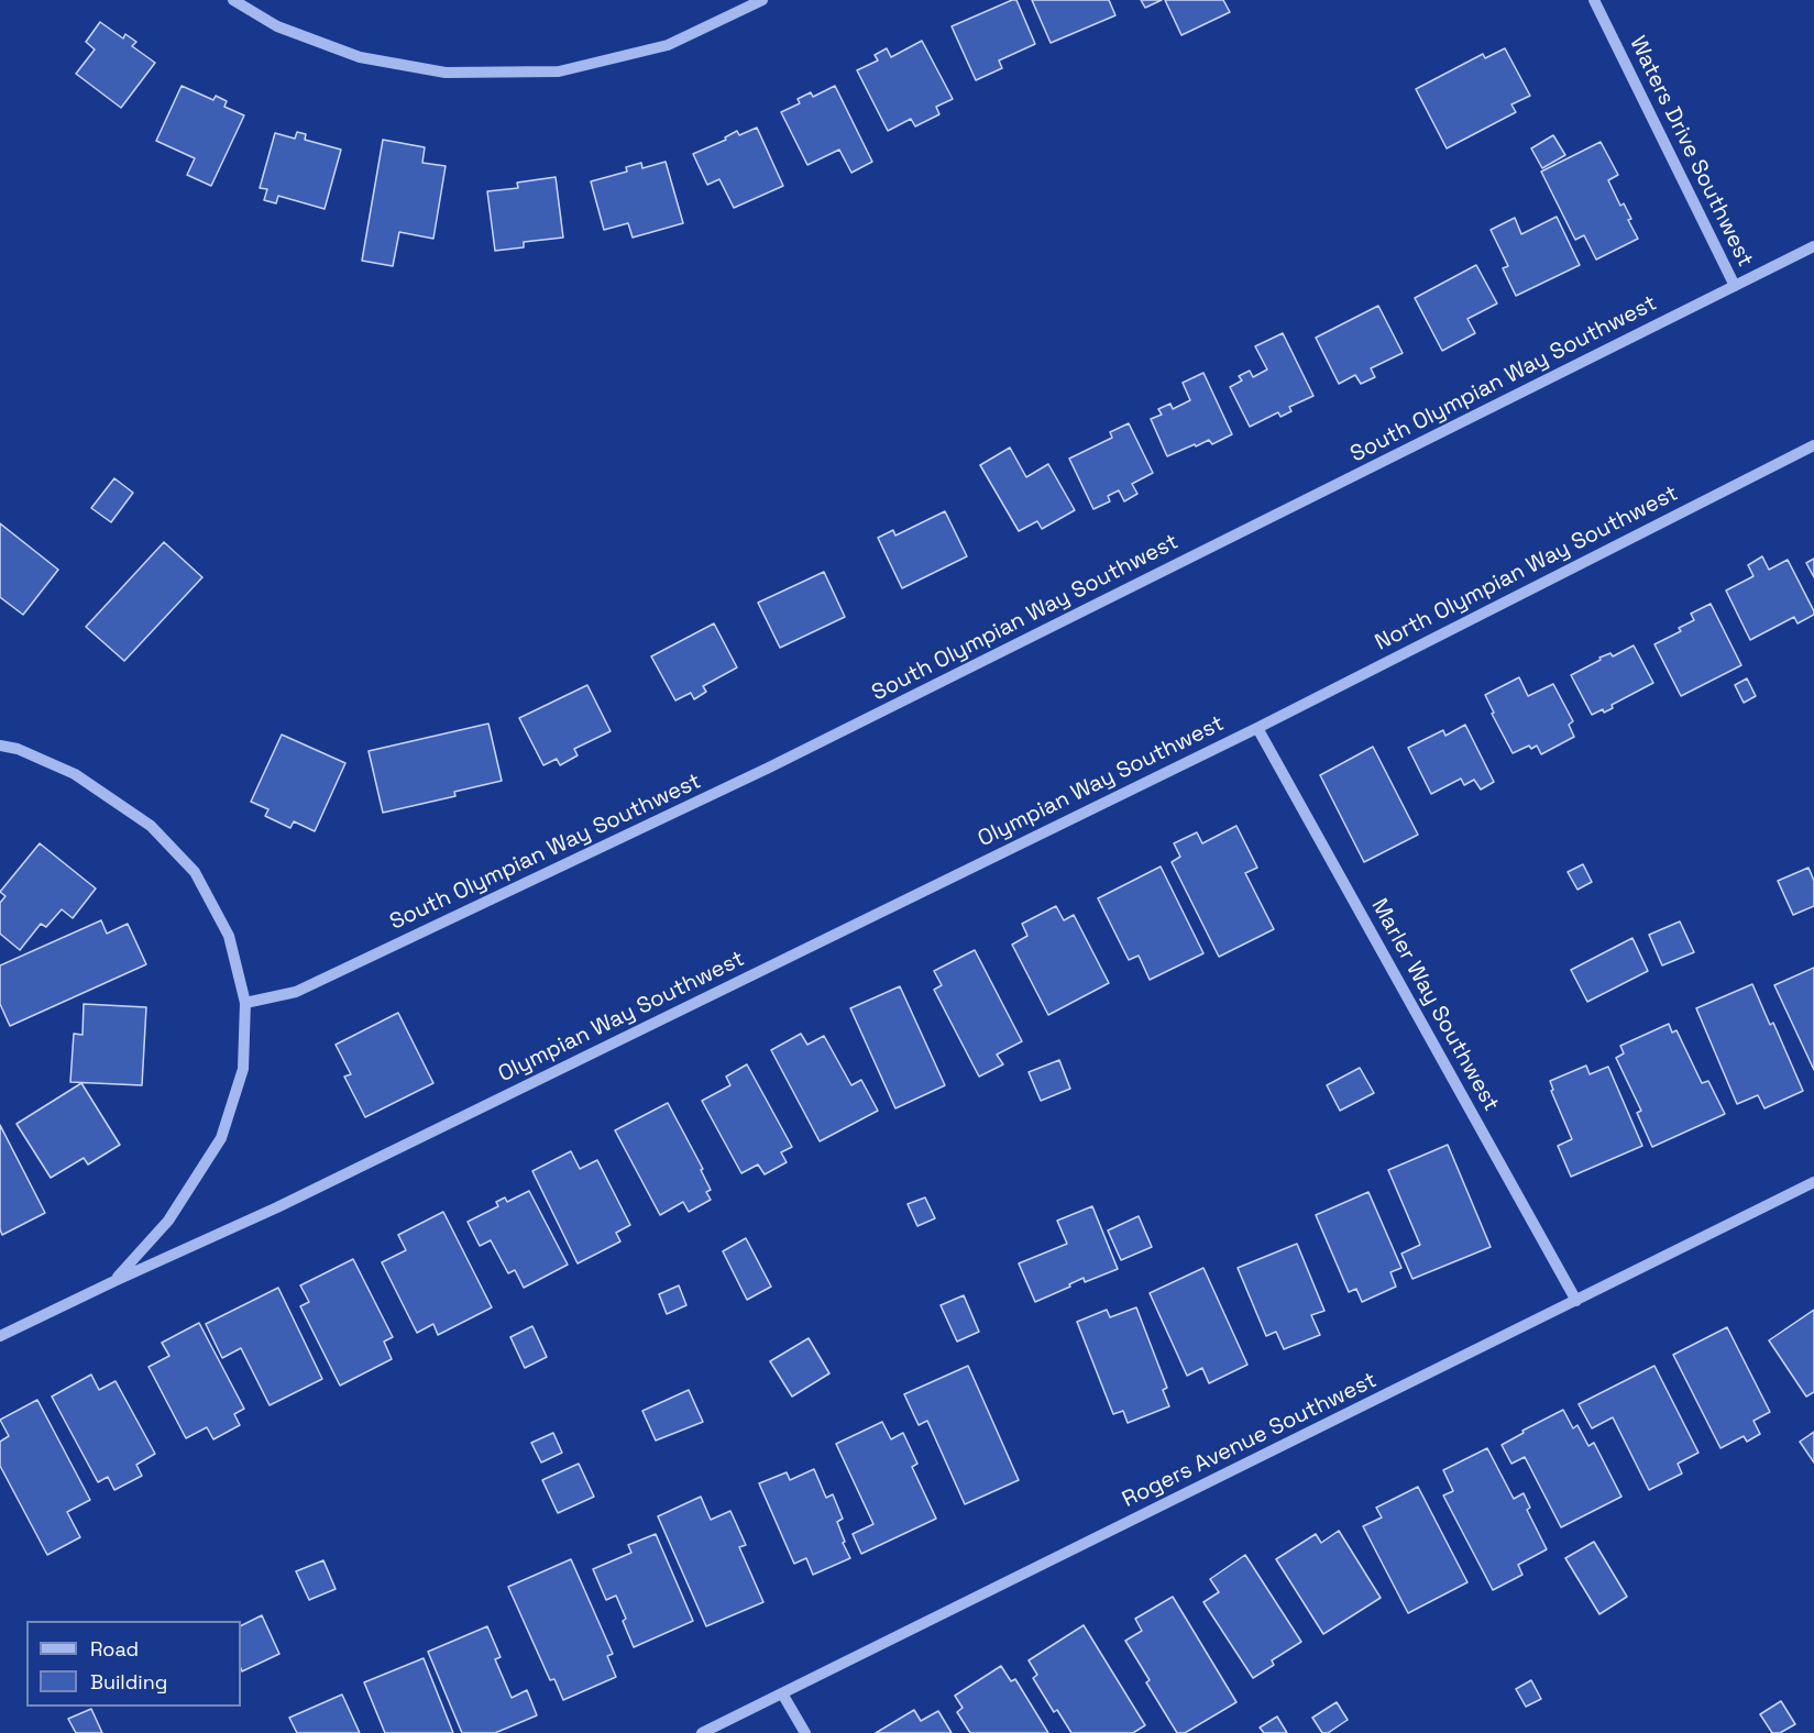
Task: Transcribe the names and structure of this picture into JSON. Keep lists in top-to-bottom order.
{
  "streets": {
    "street": [
      "Waters Drive Southwest",
      "South Olympian Way Southwest",
      "North Olympian Way Southwest",
      "Olympian Way Southwest",
      "Marler Way Southwest",
      "Rogers Avenue Southwest"
    ]
  },
  "crossings": [
    ["Waters Drive Southwest", "South Olympian Way Southwest"],
    ["North Olympian Way Southwest", "Olympian Way Southwest"],
    ["North Olympian Way Southwest", "Marler Way Southwest"],
    ["Olympian Way Southwest", "Marler Way Southwest"],
    ["Marler Way Southwest", "Rogers Avenue Southwest"]
  ],
  "legend": ["Road", "Building"]
}
